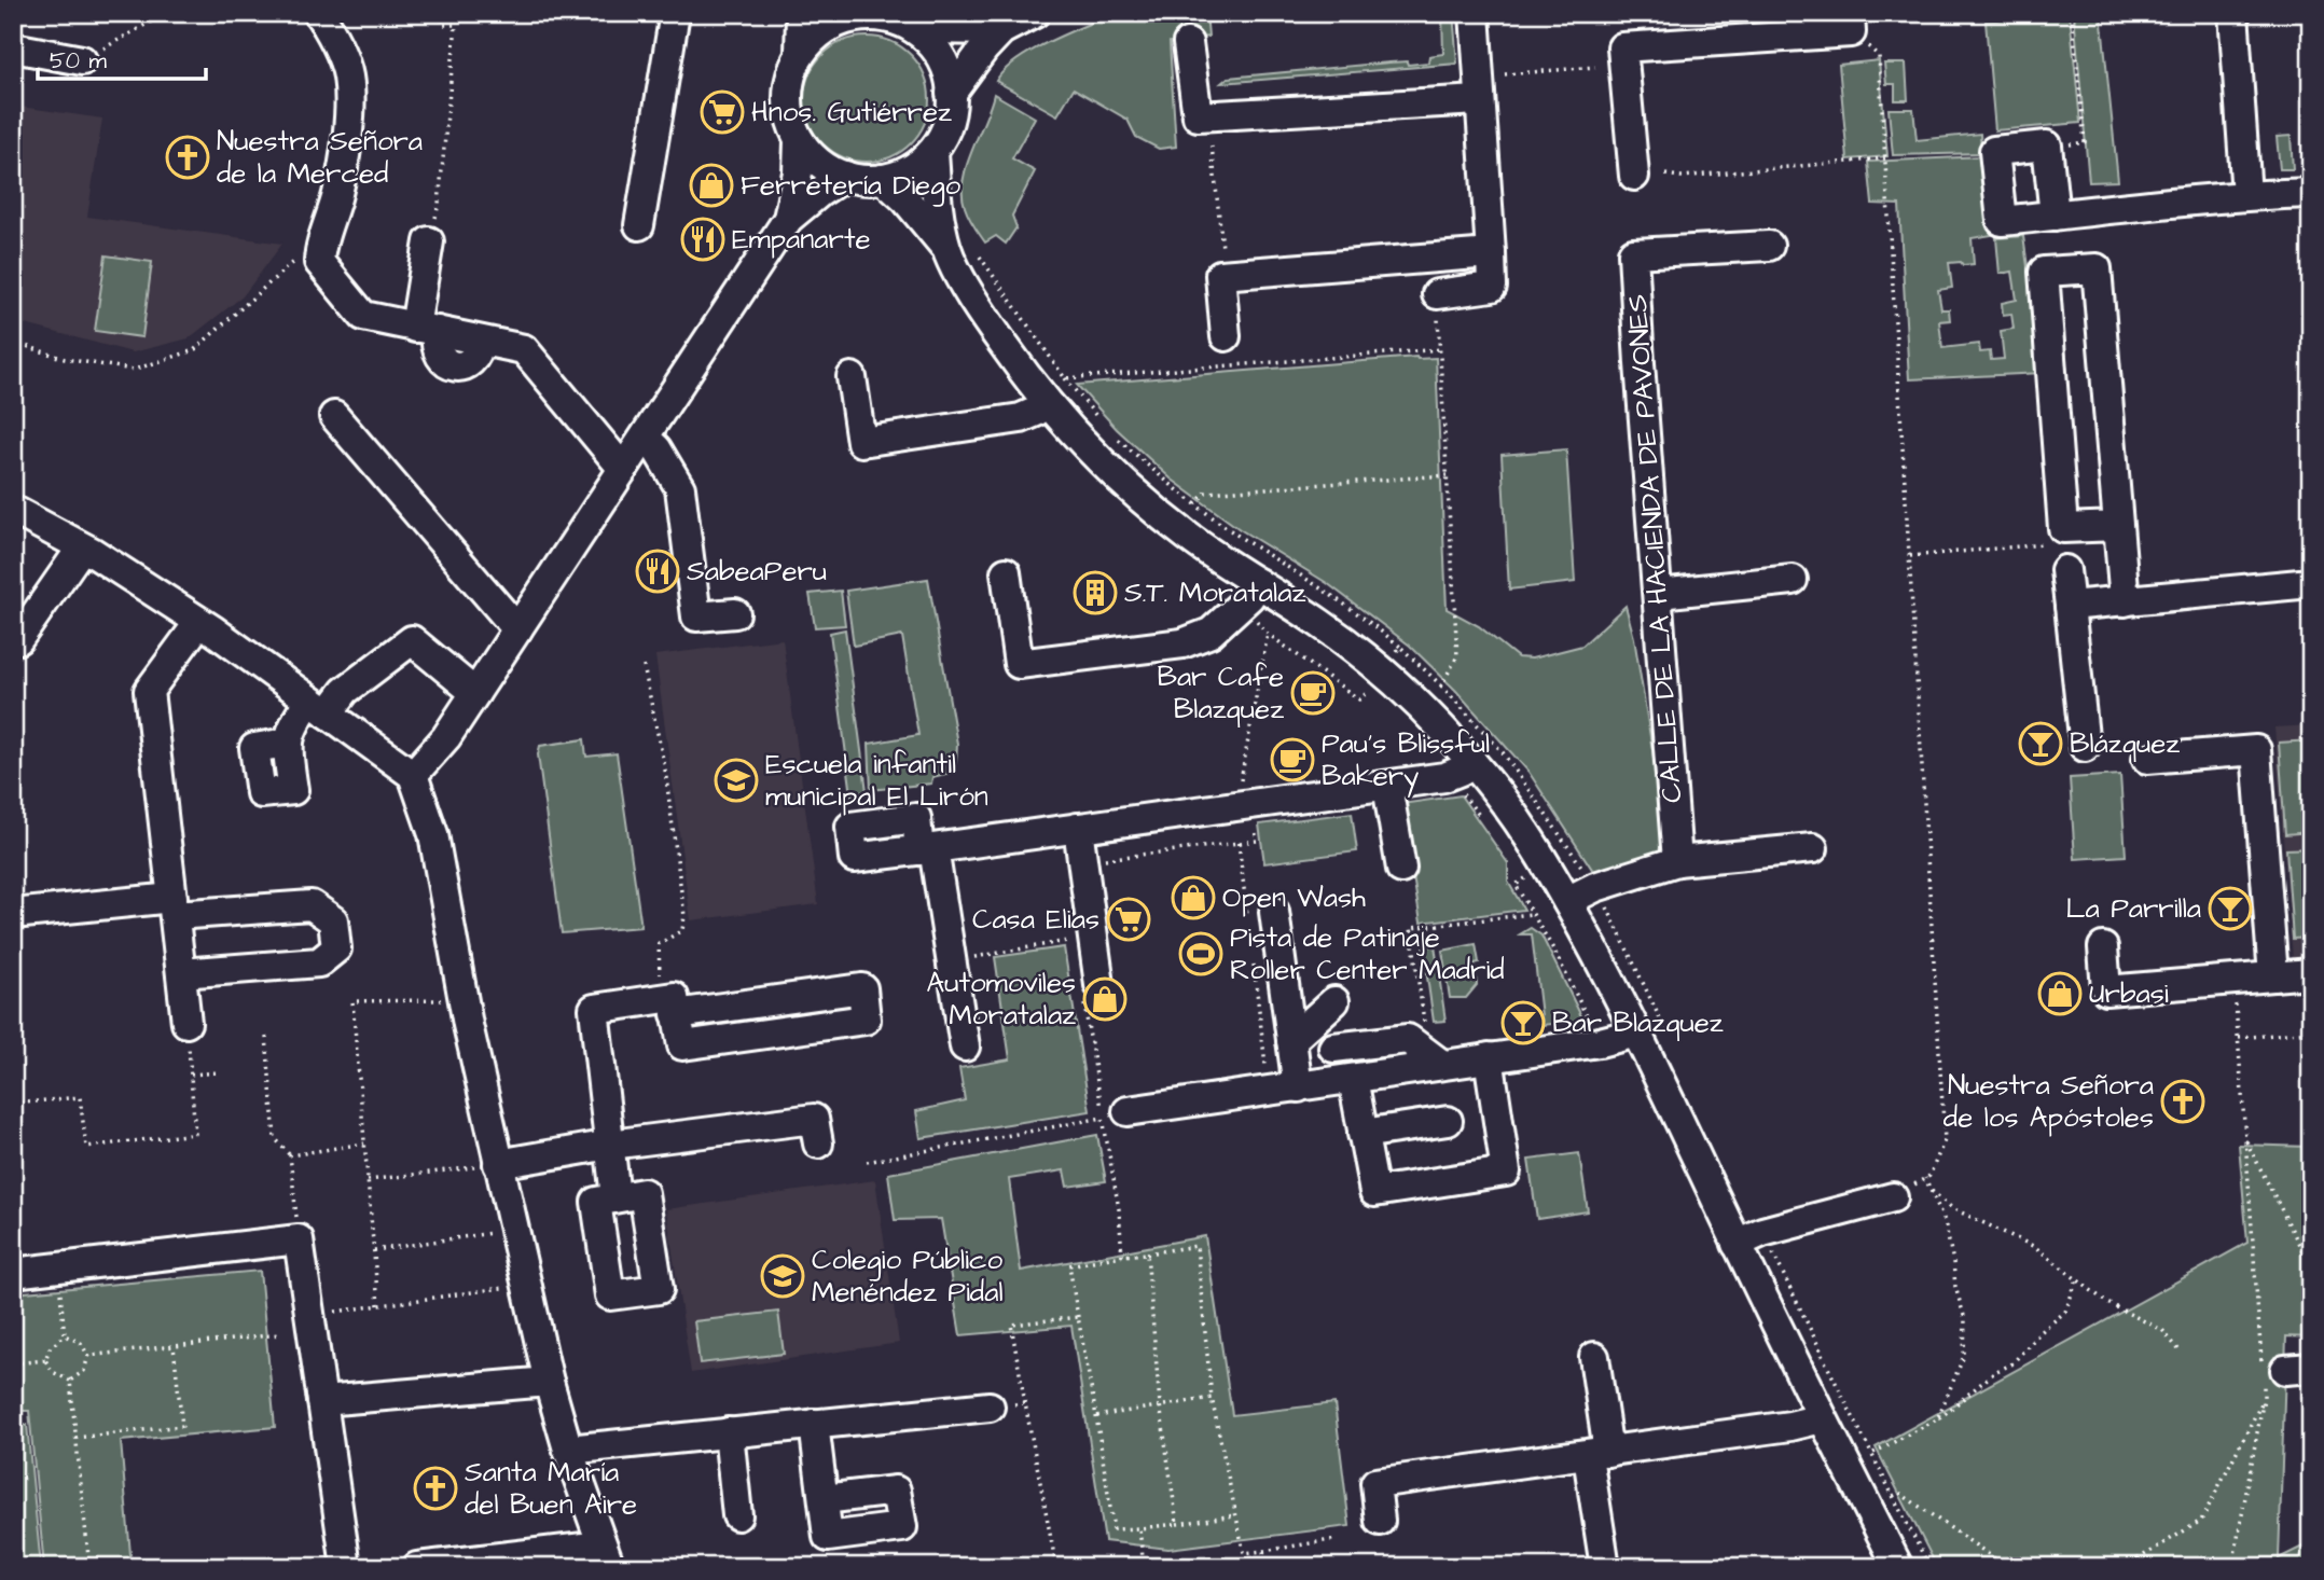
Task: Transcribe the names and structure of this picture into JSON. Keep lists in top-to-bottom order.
{
  "streets": {
    "street": ["CALLE DE LA HACIENDA DE PAVONES"]
  },
  "places": {
    "supermarket": ["Hnos. Gutiérrez", "Casa Elias"],
    "church": ["Nuestra Señora de la Merced", "Nuestra Señora de los Apóstoles", "Santa María del Buen Aire"],
    "shop": [
      "Ferretería Diego",
      "Open Wash",
      "Urbasi",
      "Automoviles Moratalaz"
    ],
    "restaurant": ["Empanarte", "SabeaPeru"],
    "building": ["S.T. Moratalaz"],
    "cafe": ["Bar Cafe Blazquez", "Pau's Blissful Bakery"],
    "bar": ["Blázquez", "La Parrilla", "Bar Blazquez"],
    "school or university": ["Escuela infantil municipal El Lirón", "Colegio Público Menéndez Pidal"],
    "sports": ["Pista de Patinaje Roller Center Madrid"]
  },
  "scale_bar": "50 m"
}
